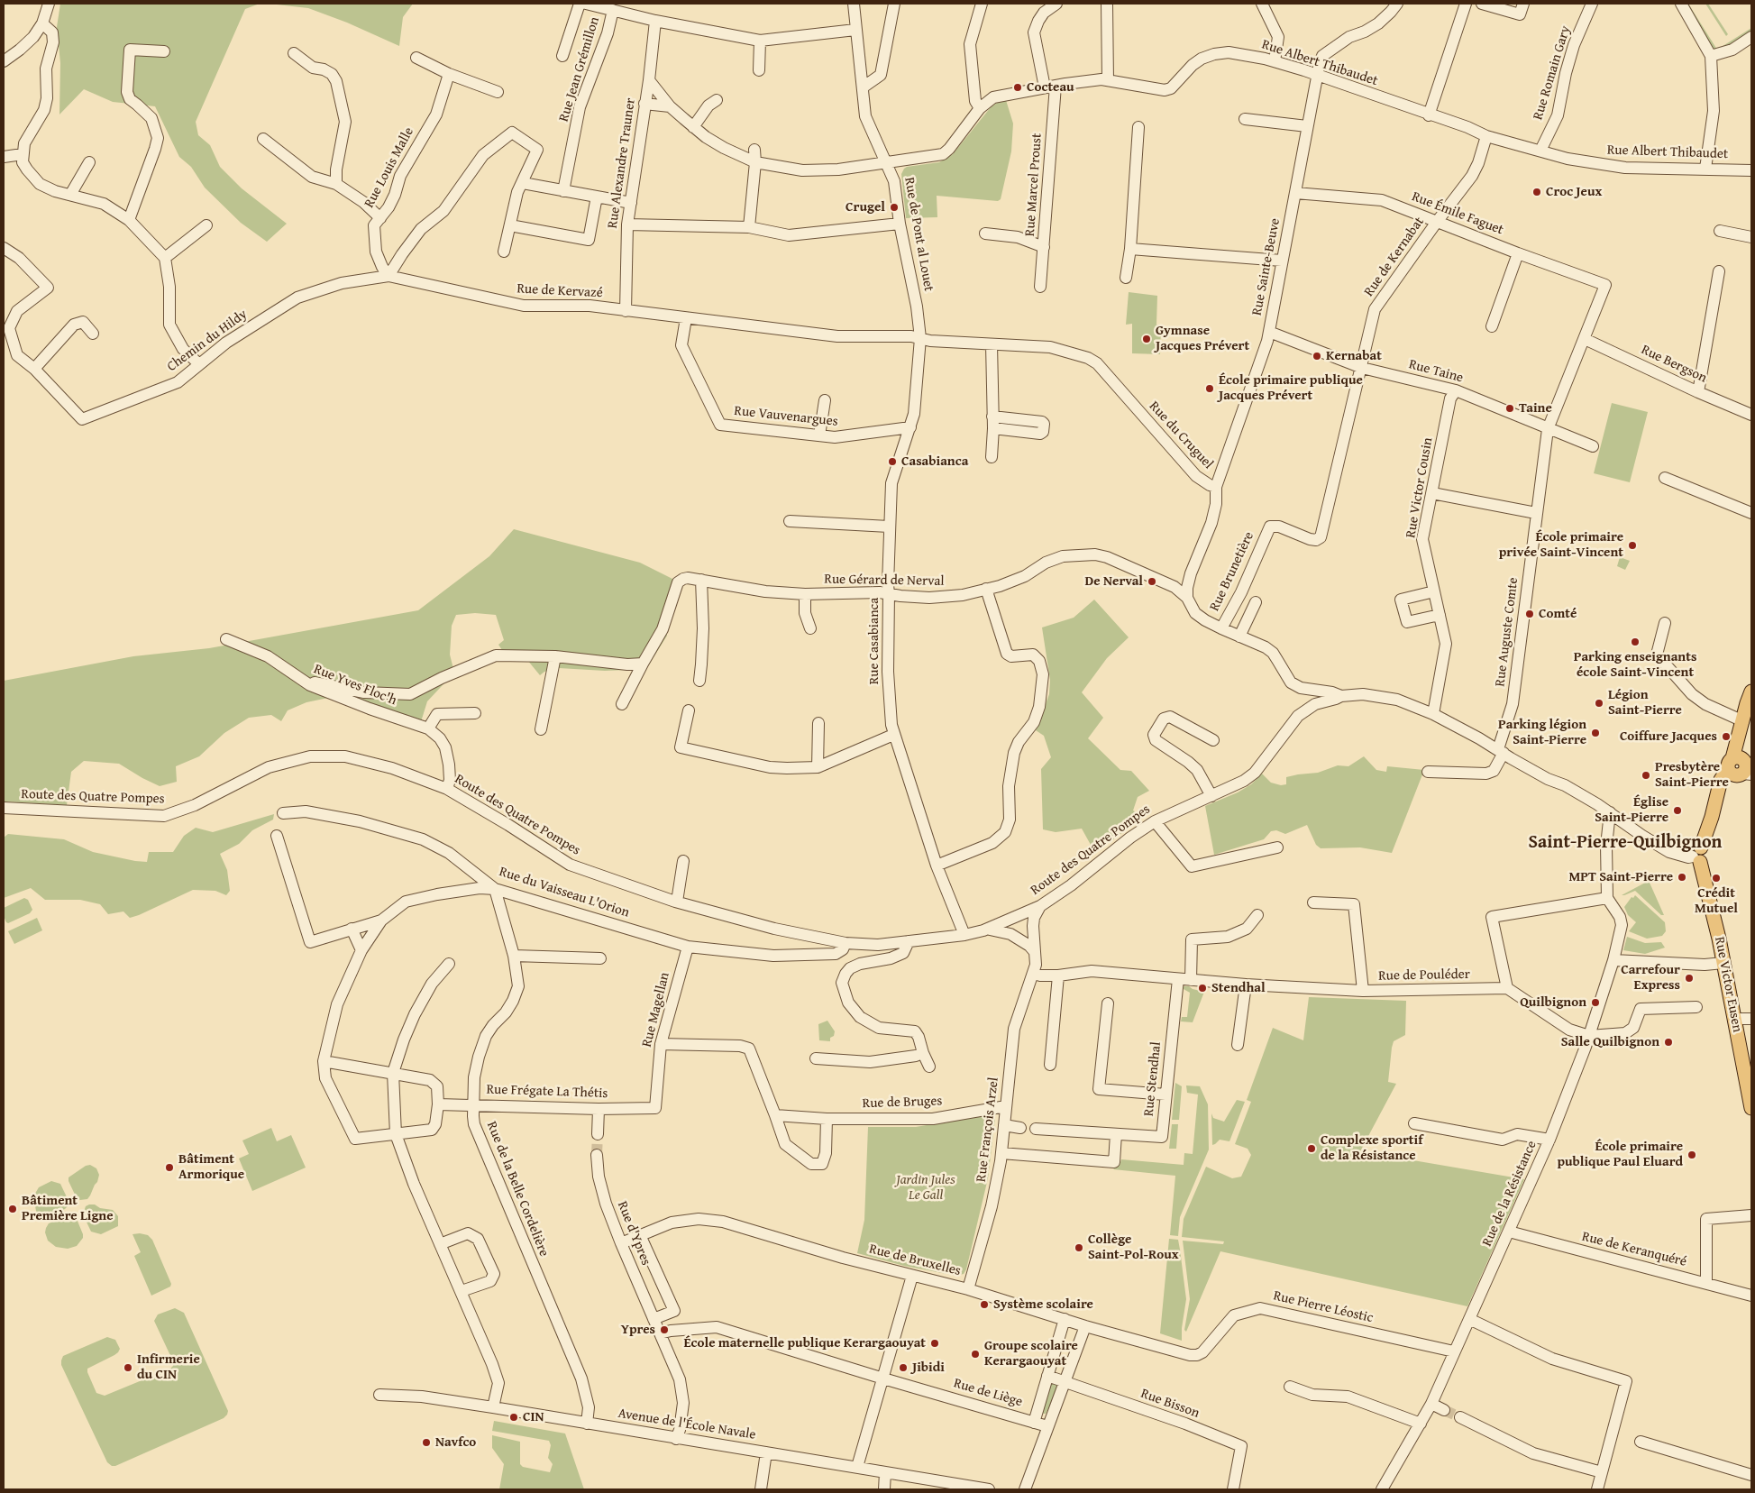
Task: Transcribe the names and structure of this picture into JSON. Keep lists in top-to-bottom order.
{
  "streets": {
    "main road": ["Rue Victor Eusen"],
    "street": [
      "Rue Albert Thibaudet",
      "Rue Jean Grémillon",
      "Rue Romain Gary",
      "Rue Alexandre Trauner",
      "Rue Louis Malle",
      "Rue Marcel Proust",
      "Rue Émile Faguet",
      "Rue de Pont al Louet",
      "Rue de Kernabat",
      "Rue Sainte-Beuve",
      "Rue de Kervazé",
      "Chemin du Hildy",
      "Rue Bergson",
      "Rue Taine",
      "Rue Vauvenargues",
      "Rue du Cruguel",
      "Rue Victor Cousin",
      "Rue Brunetière",
      "Rue Gérard de Nerval",
      "Rue Auguste Comte",
      "Rue Casabianca",
      "Rue Yves Floc'h",
      "Route des Quatre Pompes",
      "Rue du Vaisseau L'Orion",
      "Rue de Pouléder",
      "Rue Magellan",
      "Rue Stendhal",
      "Rue Frégate La Thétis",
      "Rue de Bruges",
      "Rue François Arzel",
      "Rue de la Belle Cordelière",
      "Rue de la Résistance",
      "Rue d'Ypres",
      "Rue de Keranquéré",
      "Rue de Bruxelles",
      "Rue Pierre Léostic",
      "Rue de Liège",
      "Rue Bisson",
      "Avenue de l'École Navale"
    ]
  },
  "crossings": [
    ["Rue Albert Thibaudet", "Rue Romain Gary"],
    ["Rue Albert Thibaudet", "Rue Alexandre Trauner"],
    ["Rue Albert Thibaudet", "Rue Marcel Proust"],
    ["Rue Albert Thibaudet", "Rue de Pont al Louet"],
    ["Rue Albert Thibaudet", "Rue de Kernabat"],
    ["Rue Albert Thibaudet", "Rue Sainte-Beuve"],
    ["Rue Alexandre Trauner", "Rue de Kervazé"],
    ["Rue Louis Malle", "Rue de Kervazé"],
    ["Rue Louis Malle", "Chemin du Hildy"],
    ["Rue Émile Faguet", "Rue de Kernabat"],
    ["Rue Émile Faguet", "Rue Sainte-Beuve"],
    ["Rue Émile Faguet", "Rue Auguste Comte"],
    ["Rue de Pont al Louet", "Rue de Kervazé"],
    ["Rue de Pont al Louet", "Rue du Cruguel"],
    ["Rue de Pont al Louet", "Rue Casabianca"],
    ["Rue de Kernabat", "Rue Taine"],
    ["Rue de Kernabat", "Rue Brunetière"],
    ["Rue Sainte-Beuve", "Rue Taine"],
    ["Rue Sainte-Beuve", "Rue du Cruguel"],
    ["Rue de Kervazé", "Chemin du Hildy"],
    ["Rue de Kervazé", "Rue Vauvenargues"],
    ["Rue de Kervazé", "Rue du Cruguel"],
    ["Rue de Kervazé", "Rue Casabianca"],
    ["Rue Bergson", "Rue Auguste Comte"],
    ["Rue Taine", "Rue Victor Cousin"],
    ["Rue Taine", "Rue Auguste Comte"],
    ["Rue Vauvenargues", "Rue Casabianca"],
    ["Rue du Cruguel", "Rue Gérard de Nerval"],
    ["Rue du Cruguel", "Rue Casabianca"],
    ["Rue Victor Cousin", "Route des Quatre Pompes"],
    ["Rue Gérard de Nerval", "Rue Casabianca"],
    ["Rue Auguste Comte", "Route des Quatre Pompes"],
    ["Rue Casabianca", "Route des Quatre Pompes"],
    ["Rue Yves Floc'h", "Route des Quatre Pompes"],
    ["Route des Quatre Pompes", "Rue du Vaisseau L'Orion"],
    ["Route des Quatre Pompes", "Rue Victor Eusen"],
    ["Rue du Vaisseau L'Orion", "Rue Magellan"],
    ["Rue du Vaisseau L'Orion", "Rue de la Belle Cordelière"],
    ["Rue de Pouléder", "Rue Stendhal"],
    ["Rue de Pouléder", "Rue François Arzel"],
    ["Rue Magellan", "Rue Frégate La Thétis"],
    ["Rue Frégate La Thétis", "Rue de la Belle Cordelière"],
    ["Rue de Bruges", "Rue François Arzel"],
    ["Rue François Arzel", "Rue de Bruxelles"],
    ["Rue de la Belle Cordelière", "Avenue de l'École Navale"],
    ["Rue de la Résistance", "Rue de Keranquéré"],
    ["Rue de la Résistance", "Rue Pierre Léostic"],
    ["Rue d'Ypres", "Rue de Bruxelles"],
    ["Rue d'Ypres", "Rue de Liège"],
    ["Rue d'Ypres", "Avenue de l'École Navale"],
    ["Rue de Bruxelles", "Rue Pierre Léostic"]
  ],
  "districts": ["Saint-Pierre-Quilbignon"],
  "parks": ["Jardin Jules Le Gall"],
  "places": [
    "Cocteau",
    "Croc Jeux",
    "Crugel",
    "Gymnase Jacques Prévert",
    "Kernabat",
    "École primaire publique Jacques Prévert",
    "Taine",
    "Casabianca",
    "École primaire privée Saint-Vincent",
    "De Nerval",
    "Comté",
    "Parking enseignants école Saint-Vincent",
    "Légion Saint-Pierre",
    "Parking légion Saint-Pierre",
    "Coiffure Jacques",
    "Presbytère Saint-Pierre",
    "Église Saint-Pierre",
    "MPT Saint-Pierre",
    "Crédit Mutuel",
    "Carrefour Express",
    "Stendhal",
    "Quilbignon",
    "Salle Quilbignon",
    "Complexe sportif de la Résistance",
    "École primaire publique Paul Eluard",
    "Bâtiment Armorique",
    "Bâtiment Première Ligne",
    "Collège Saint-Pol-Roux",
    "Système scolaire",
    "Ypres",
    "École maternelle publique Kerargaouyat",
    "Groupe scolaire Kerargaouyat",
    "Infirmerie du CIN",
    "Jibidi",
    "CIN",
    "Navfco"
  ]
}
